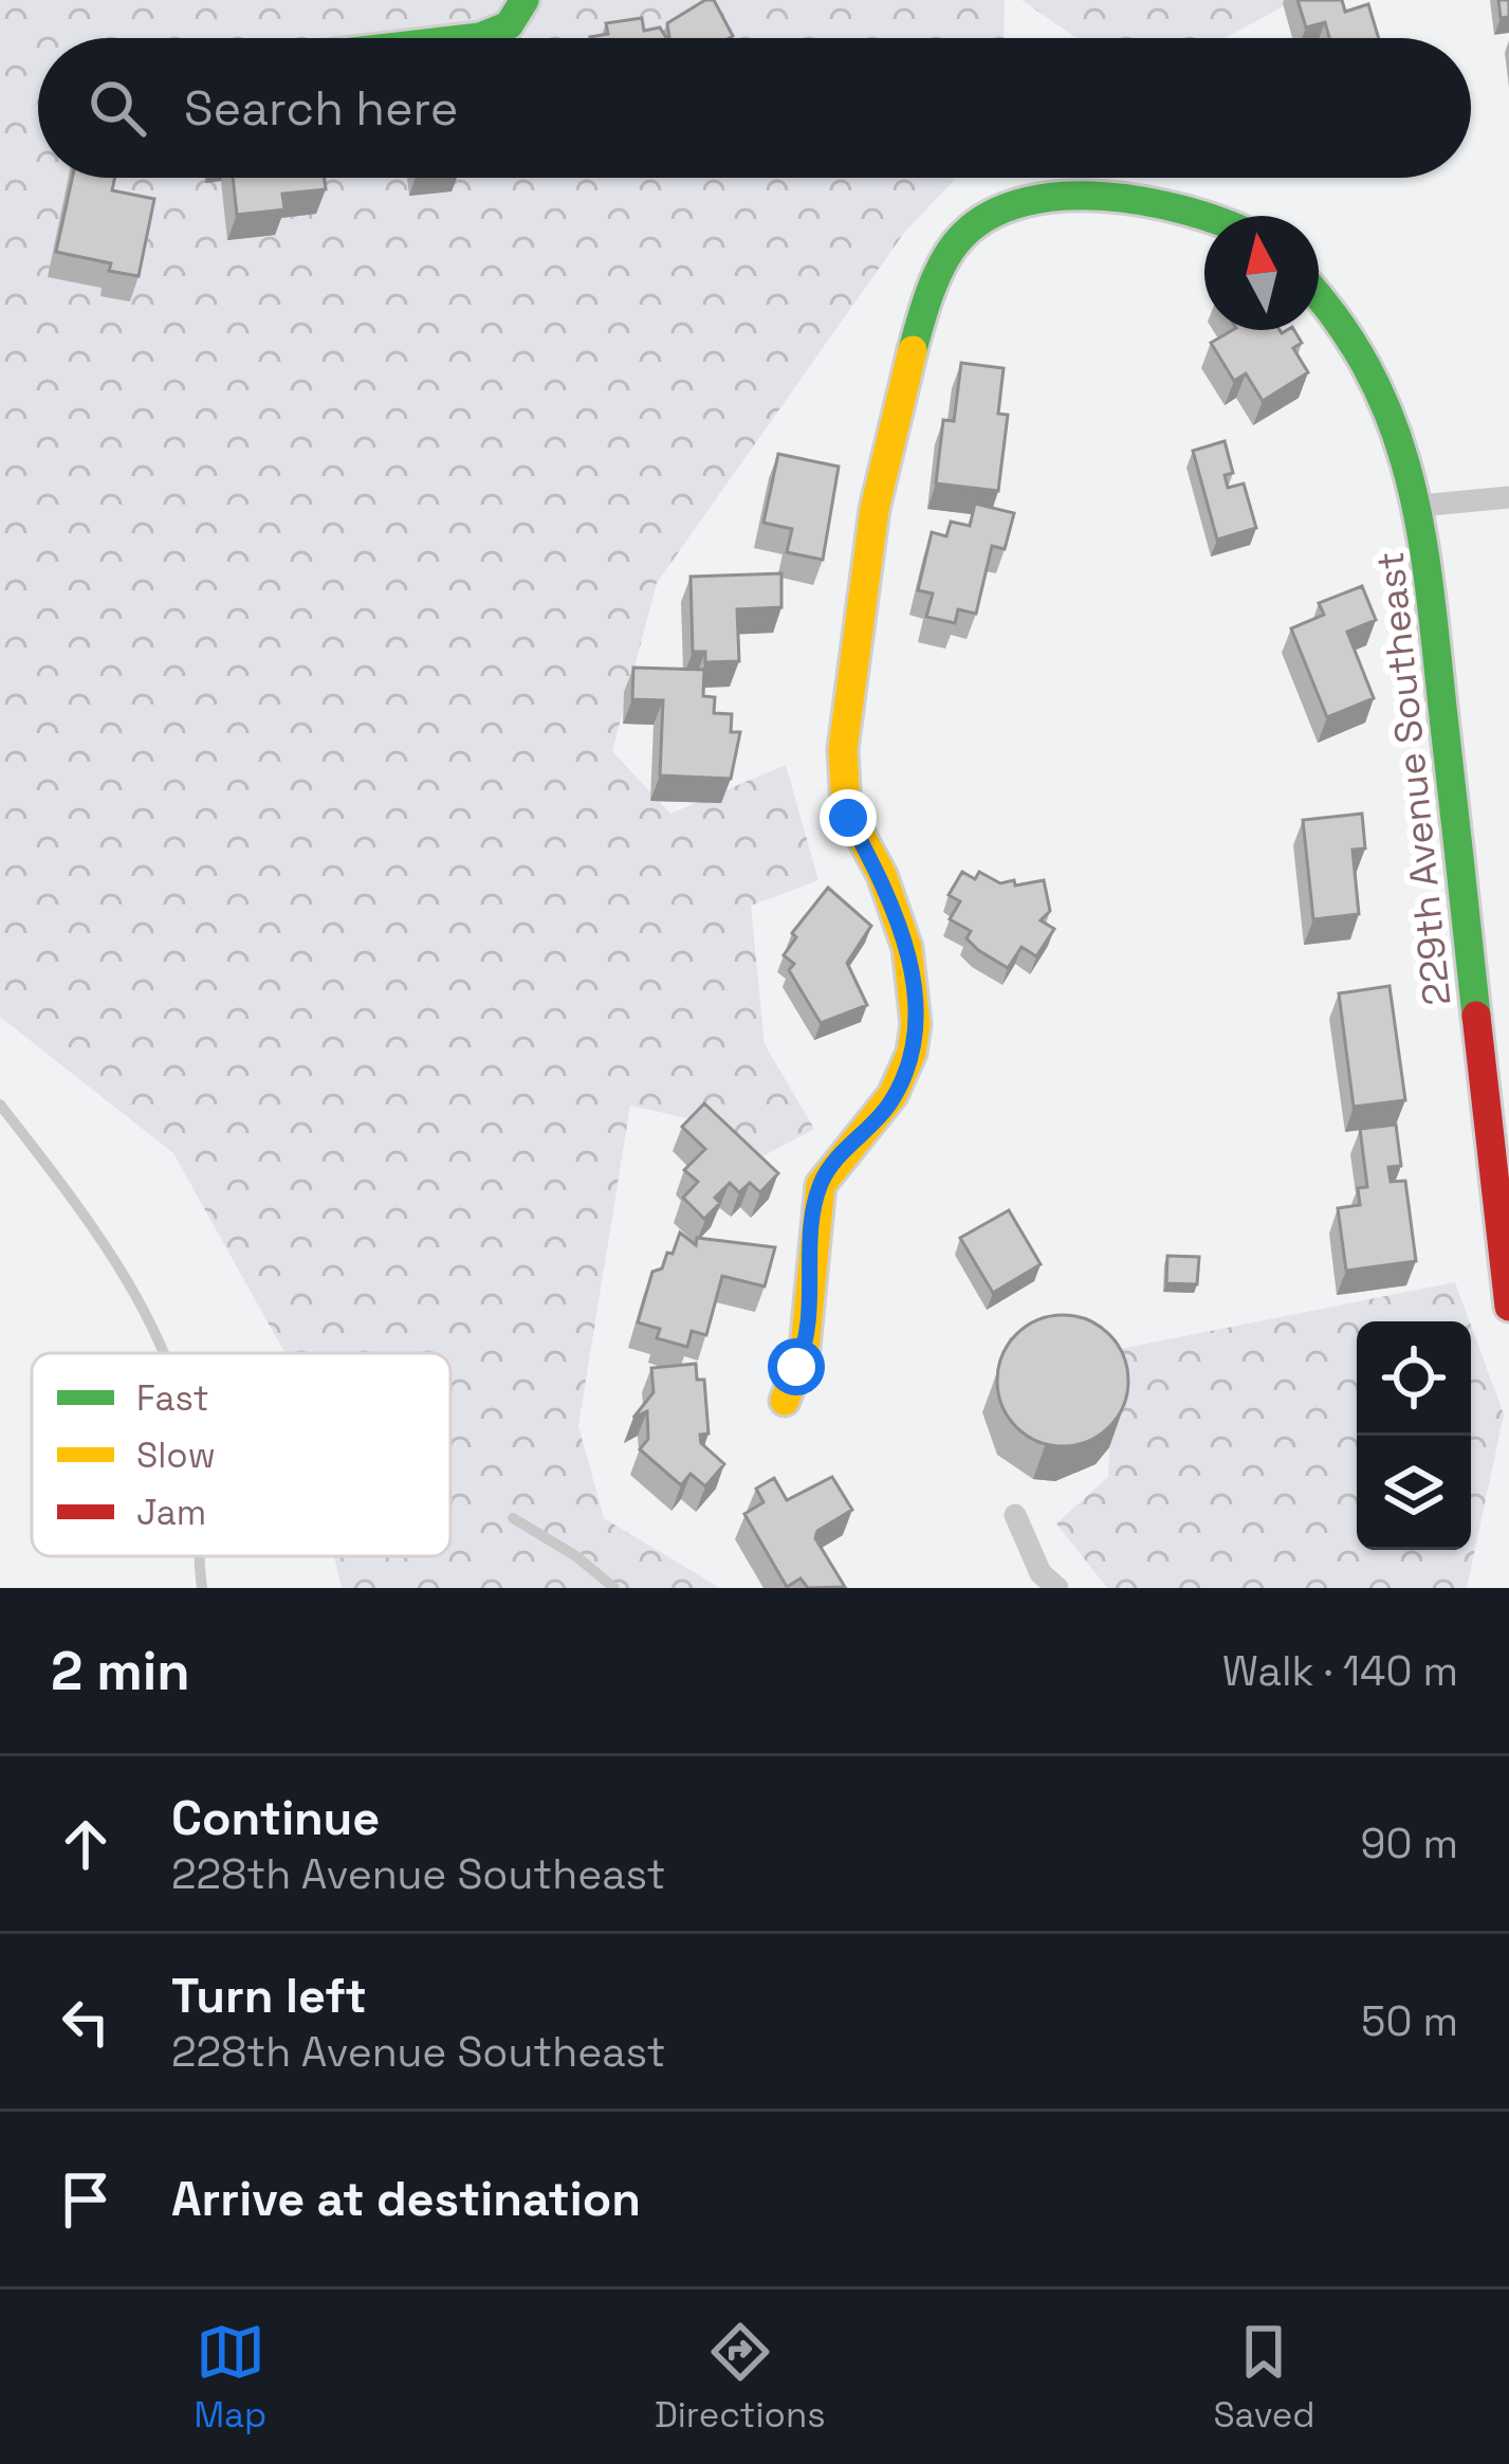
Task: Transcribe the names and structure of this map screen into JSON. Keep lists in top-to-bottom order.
{
  "streets": {
    "street": ["229th Avenue Southeast"]
  },
  "legend": ["Fast", "Slow", "Jam"],
  "north": "top",
  "page": {
    "search": "Search here",
    "heading": ["2 min", "Walk · 140 m"],
    "list": [
      ["Continue", "228th Avenue Southeast", "90 m"],
      ["Turn left", "228th Avenue Southeast", "50 m"],
      "Arrive at destination"
    ],
    "nav": ["Map", "Directions", "Saved"]
  }
}
